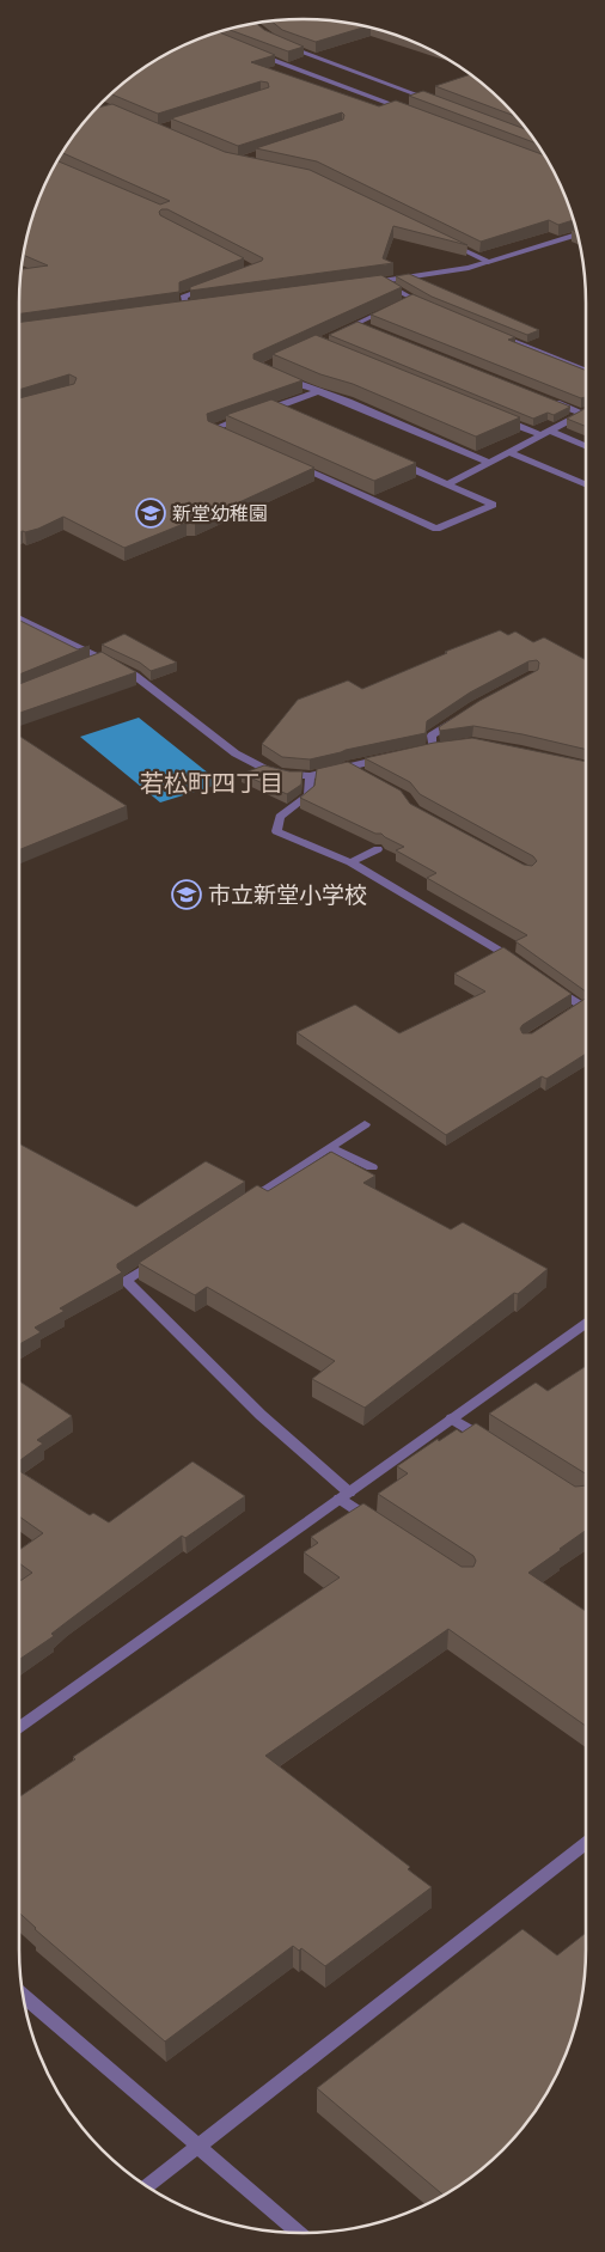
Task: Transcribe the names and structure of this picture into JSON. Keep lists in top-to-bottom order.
{
  "districts": ["若松町四丁目"],
  "places": {
    "school or university": ["新堂幼稚園", "市立新堂小学校"]
  }
}
